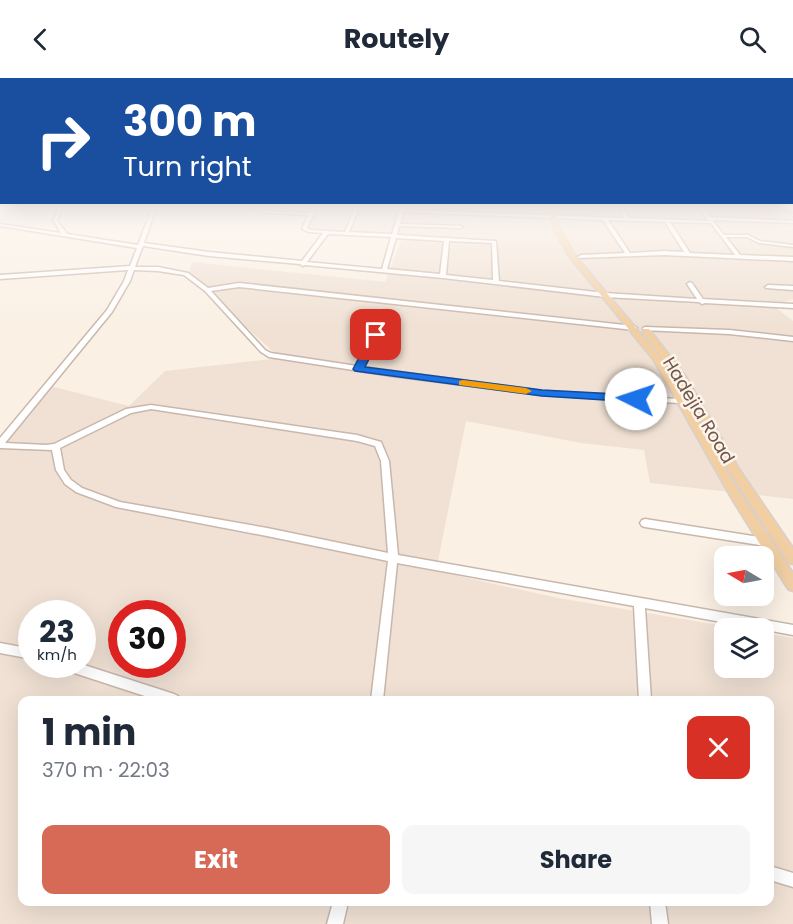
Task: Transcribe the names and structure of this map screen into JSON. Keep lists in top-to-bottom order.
{
  "streets": {
    "main road": ["Hadejia Road"]
  },
  "north": "left",
  "page": {
    "header": "Routely",
    "turn": ["300 m", "Turn right"],
    "speed": "23 km/h",
    "limit": "30",
    "heading": ["1 min", "370 m · 22:03"],
    "buttons": ["Exit", "Share"]
  }
}
